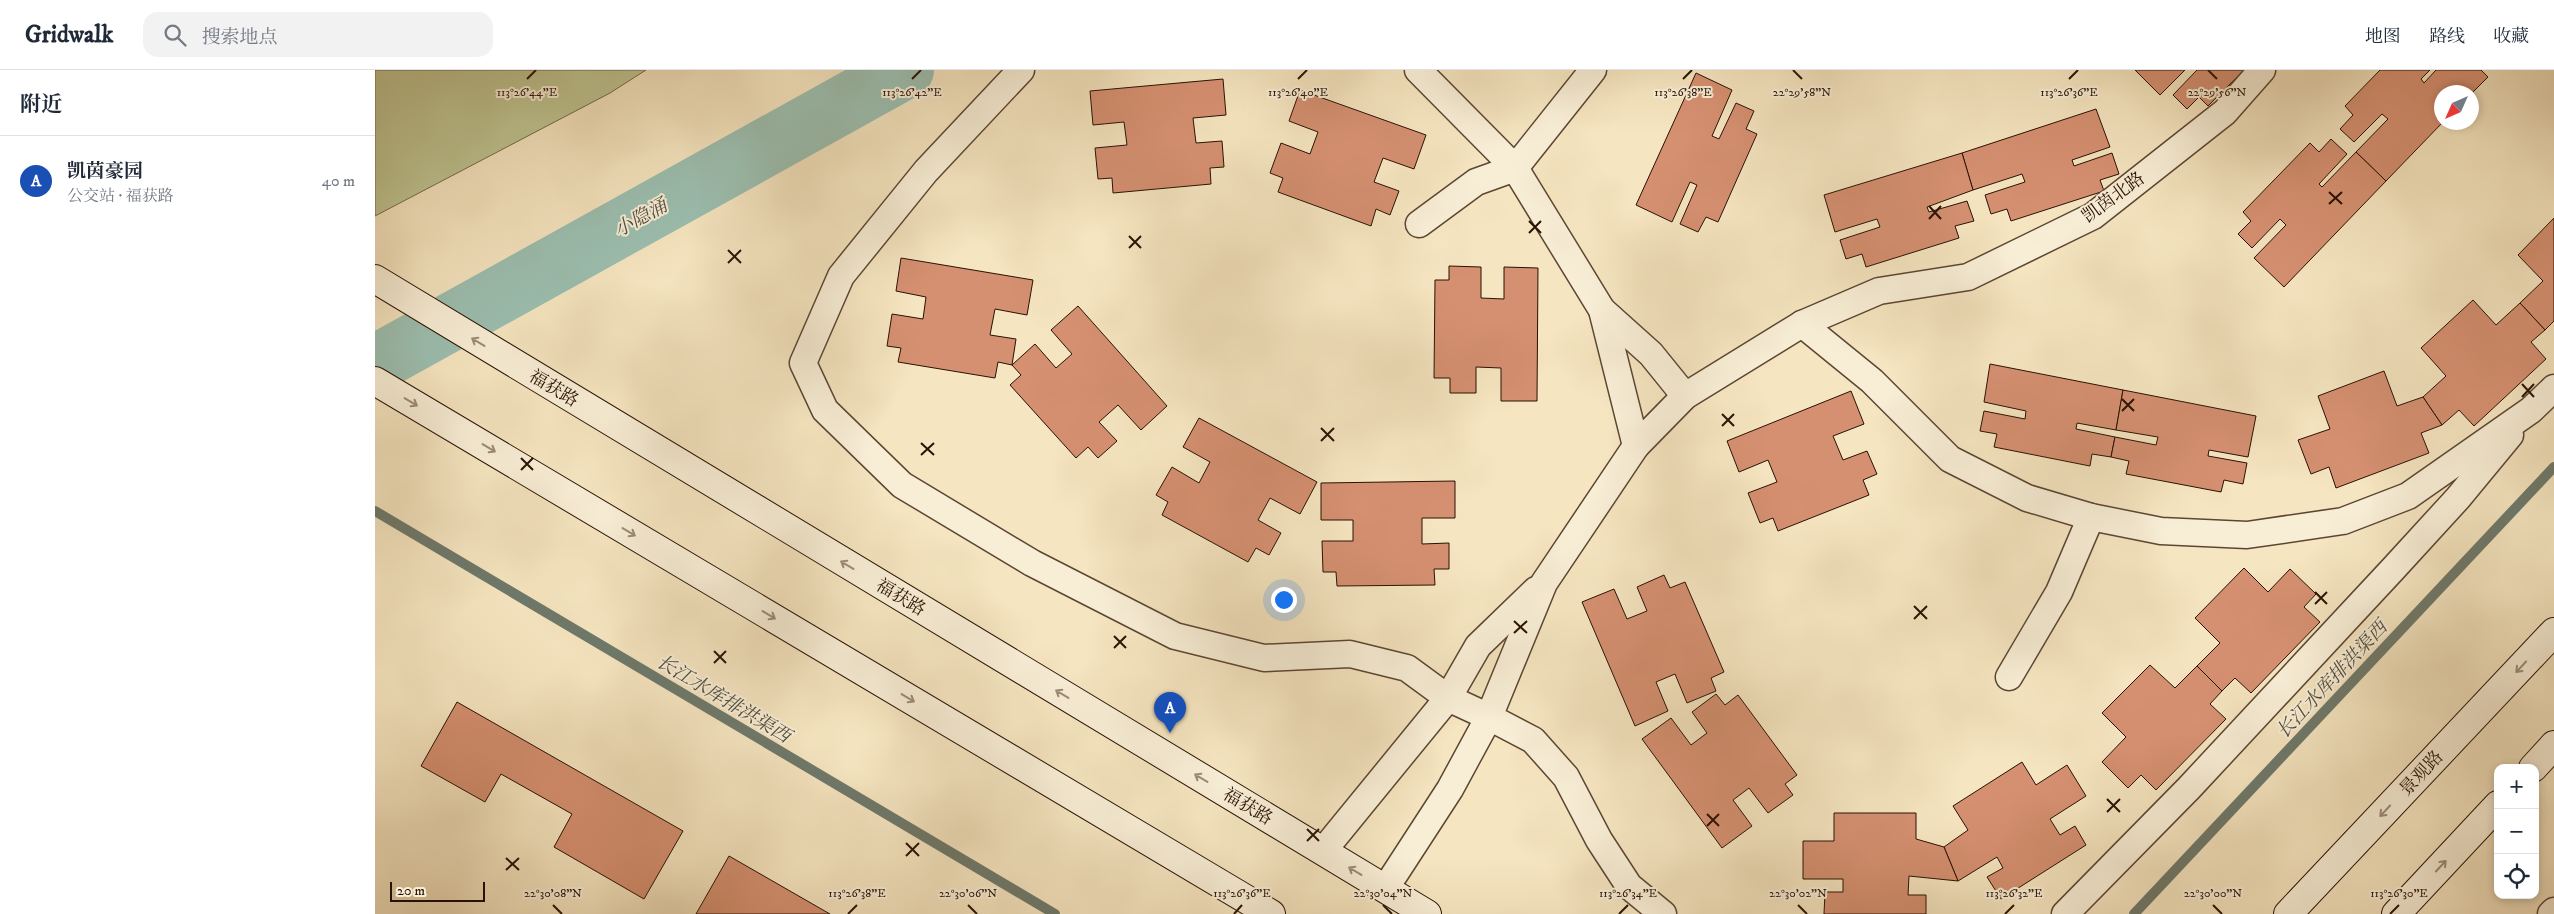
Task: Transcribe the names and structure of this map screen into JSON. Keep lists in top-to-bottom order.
{
  "streets": {
    "street": ["凯茵北路", "福获路", "景观路"]
  },
  "water": ["小隐涌", "长江水库排洪渠西"],
  "scale_bar": "20 m",
  "north": "bottom left",
  "page": {
    "header": "Gridwalk",
    "search": "搜索地点",
    "nav": ["地图", "路线", "收藏"],
    "heading": "附近",
    "list": [
      {
        "mark": "A",
        "name": "凯茵豪园",
        "note": "公交站 · 福获路",
        "value": "40 m"
      }
    ],
    "pins": "A",
    "map_buttons": ["+", "−"],
    "scale": "20 m"
  },
  "coordinates": [
    "113°26'44\"E",
    "113°26'42\"E",
    "113°26'40\"E",
    "113°26'38\"E",
    "22°29'58\"N",
    "113°26'36\"E",
    "22°29'56\"N",
    "113°26'34\"E",
    "113°26'32\"E",
    "113°26'30\"E",
    "22°30'08\"N",
    "22°30'06\"N",
    "22°30'04\"N",
    "22°30'02\"N",
    "22°30'00\"N"
  ]
}
